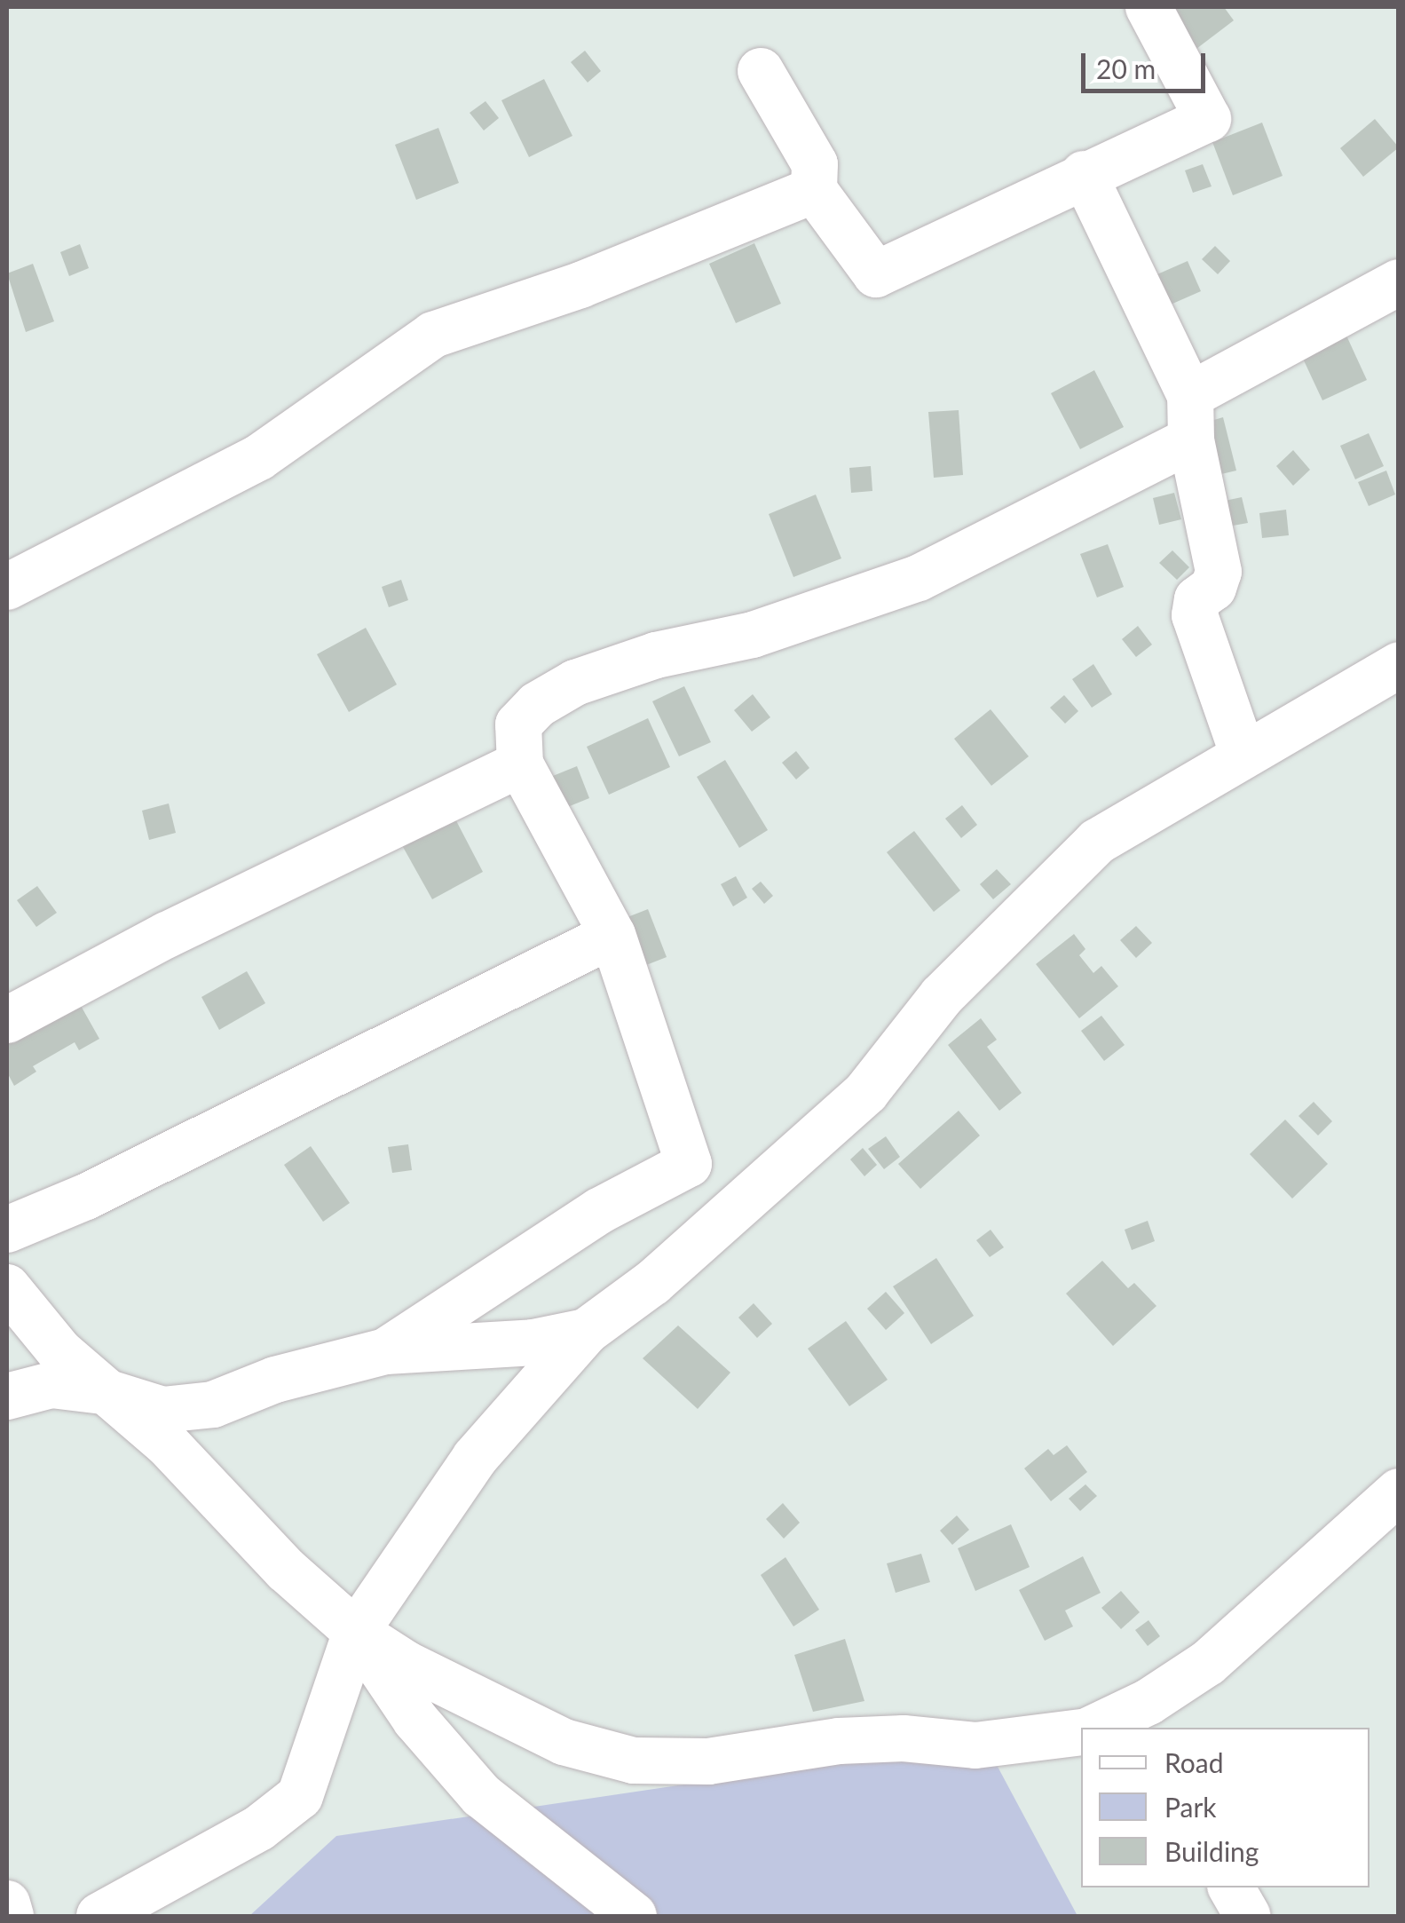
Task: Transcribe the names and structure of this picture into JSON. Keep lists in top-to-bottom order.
{
  "legend": ["Road", "Park", "Building"],
  "scale_bar": "20 m"
}
